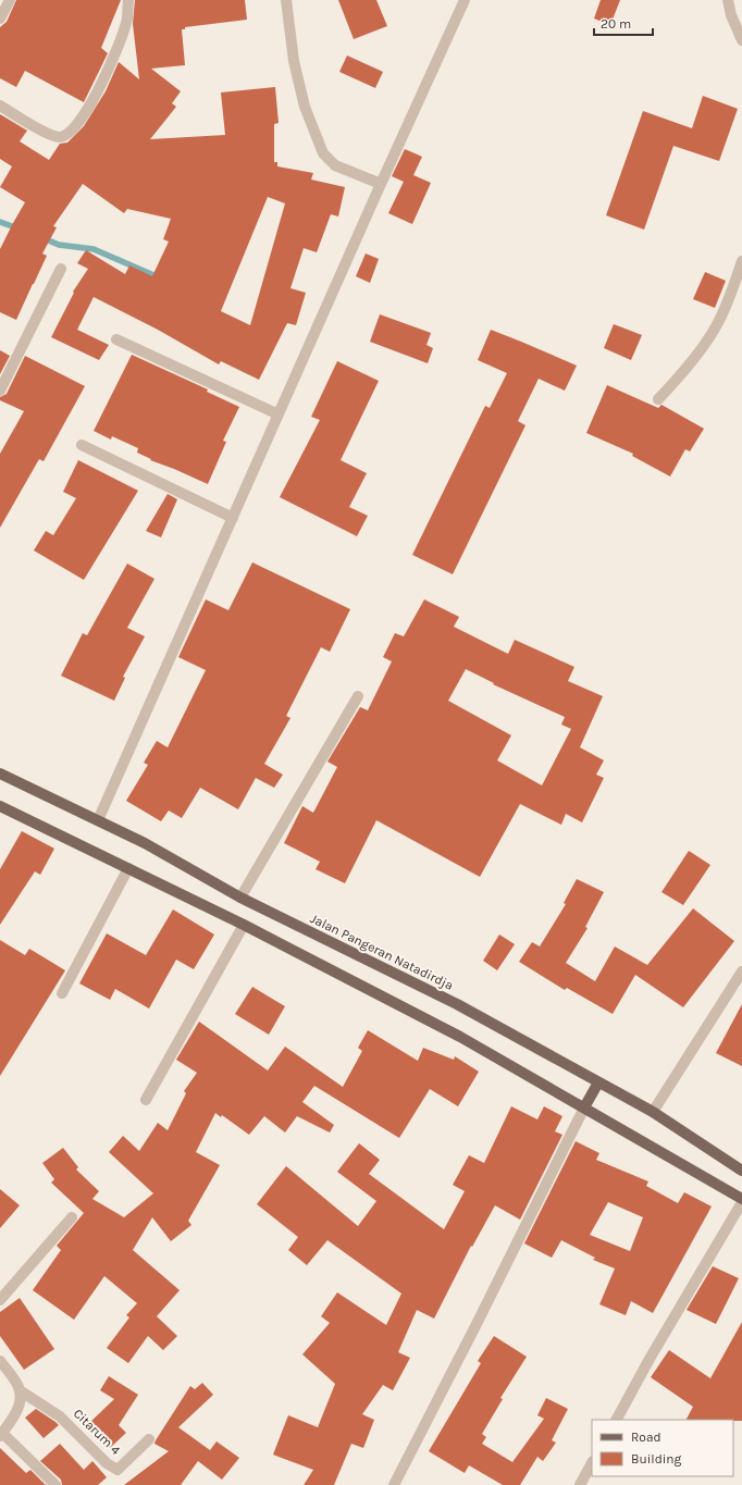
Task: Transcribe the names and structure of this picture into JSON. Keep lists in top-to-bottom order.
{
  "streets": {
    "main road": ["Jalan Pangeran Natadirdja"],
    "street": ["Citarum 4"]
  },
  "legend": ["Road", "Building"],
  "scale_bar": "20 m"
}
